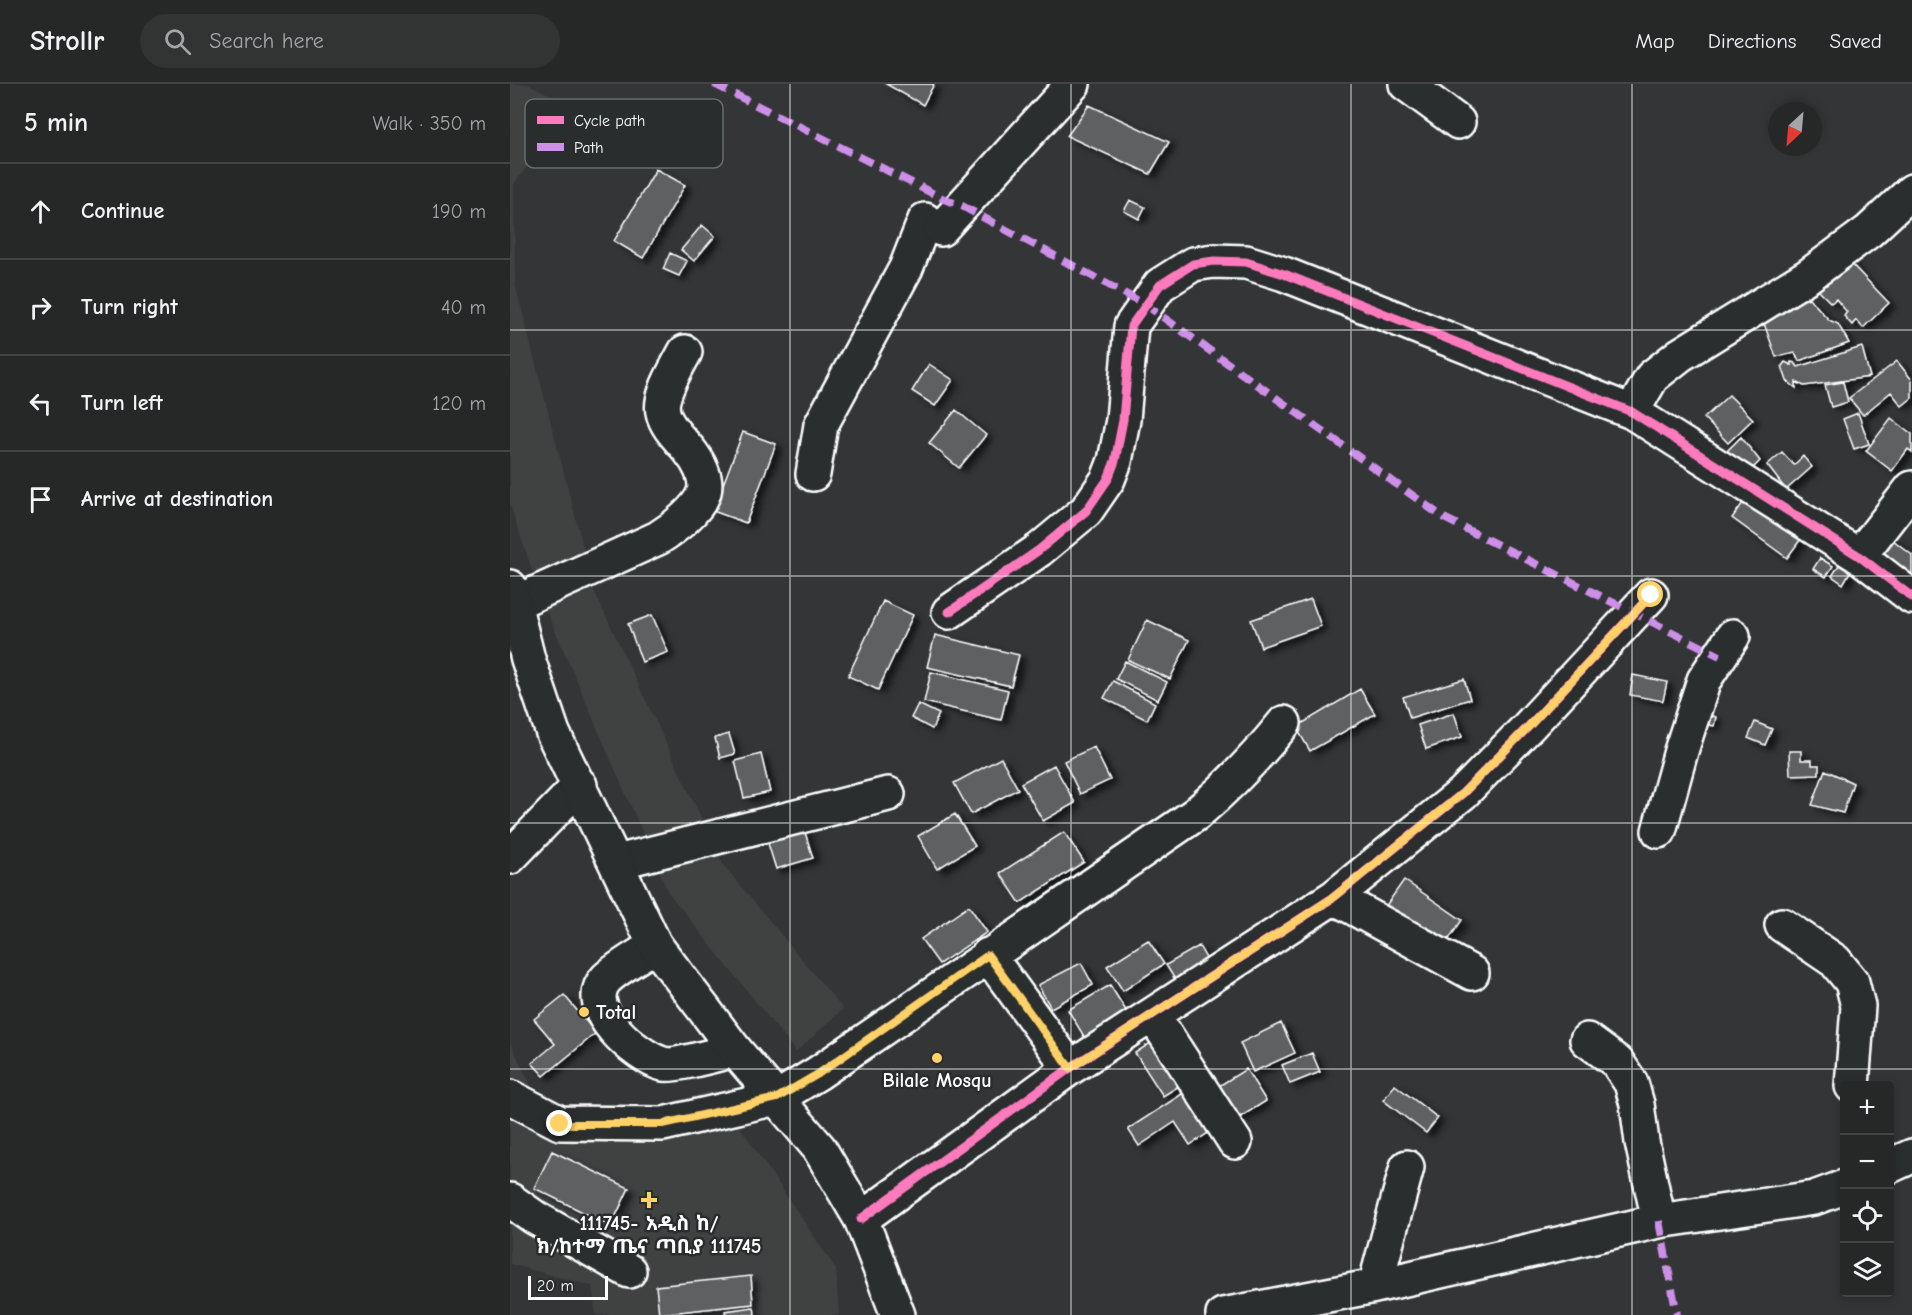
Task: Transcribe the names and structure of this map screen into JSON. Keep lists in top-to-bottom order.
{
  "places": {
    "other": ["Total", "Bilale Mosqu"],
    "health": ["111745- አዲስ ከ/ ክ/ከተማ ጤና ጣቢያ 111745"]
  },
  "legend": ["Cycle path", "Path"],
  "scale_bar": "20 m",
  "north": "bottom left",
  "page": {
    "header": "Strollr",
    "search": "Search here",
    "nav": ["Map", "Directions", "Saved"],
    "heading": ["5 min", "Walk · 350 m"],
    "list": [
      ["Continue", "190 m"],
      ["Turn right", "40 m"],
      ["Turn left", "120 m"],
      "Arrive at destination"
    ],
    "map_buttons": ["+", "−"],
    "scale": "20 m"
  }
}
